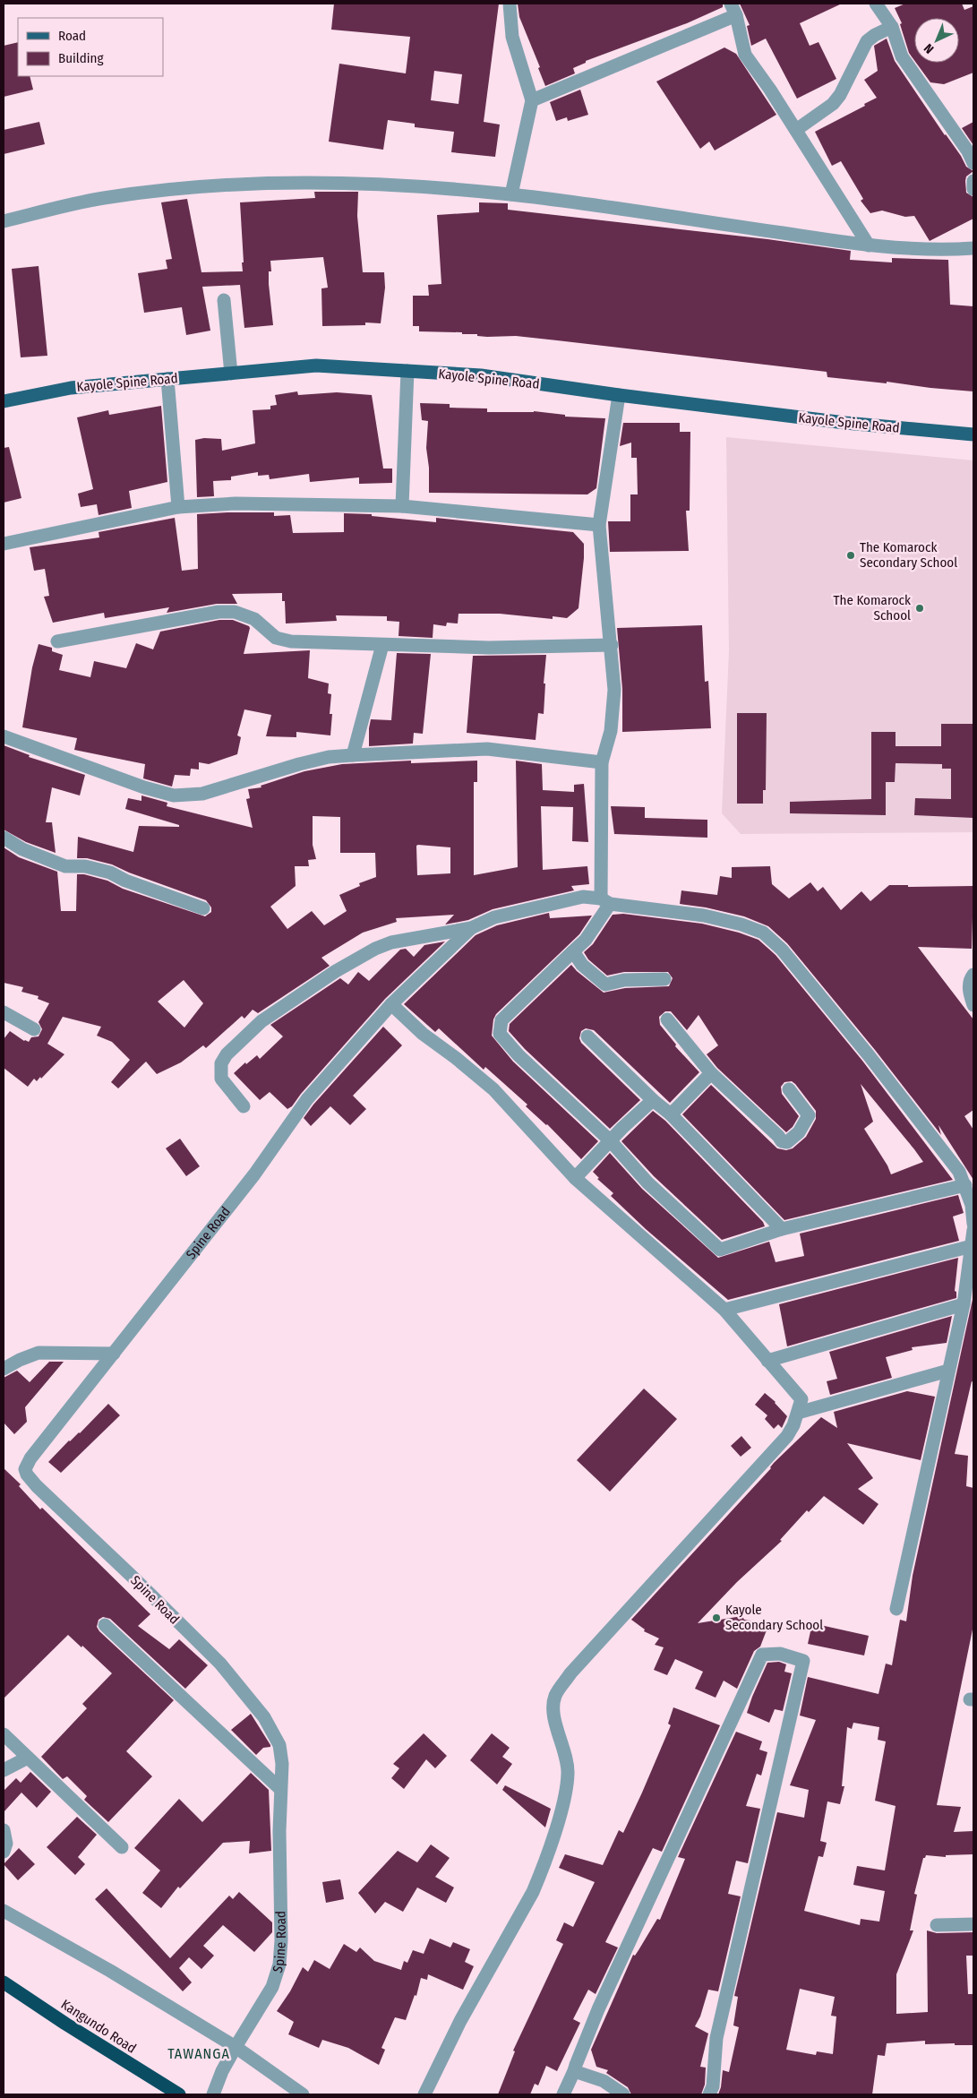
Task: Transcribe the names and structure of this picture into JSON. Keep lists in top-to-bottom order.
{
  "streets": {
    "highway": ["Kangundo Road"],
    "main road": ["Kayole Spine Road"],
    "street": ["Spine Road"]
  },
  "districts": ["TAWANGA"],
  "places": ["The Komarock Secondary School", "The Komarock School", "Kayole Secondary School"],
  "legend": ["Road", "Building"],
  "north": "bottom left"
}
